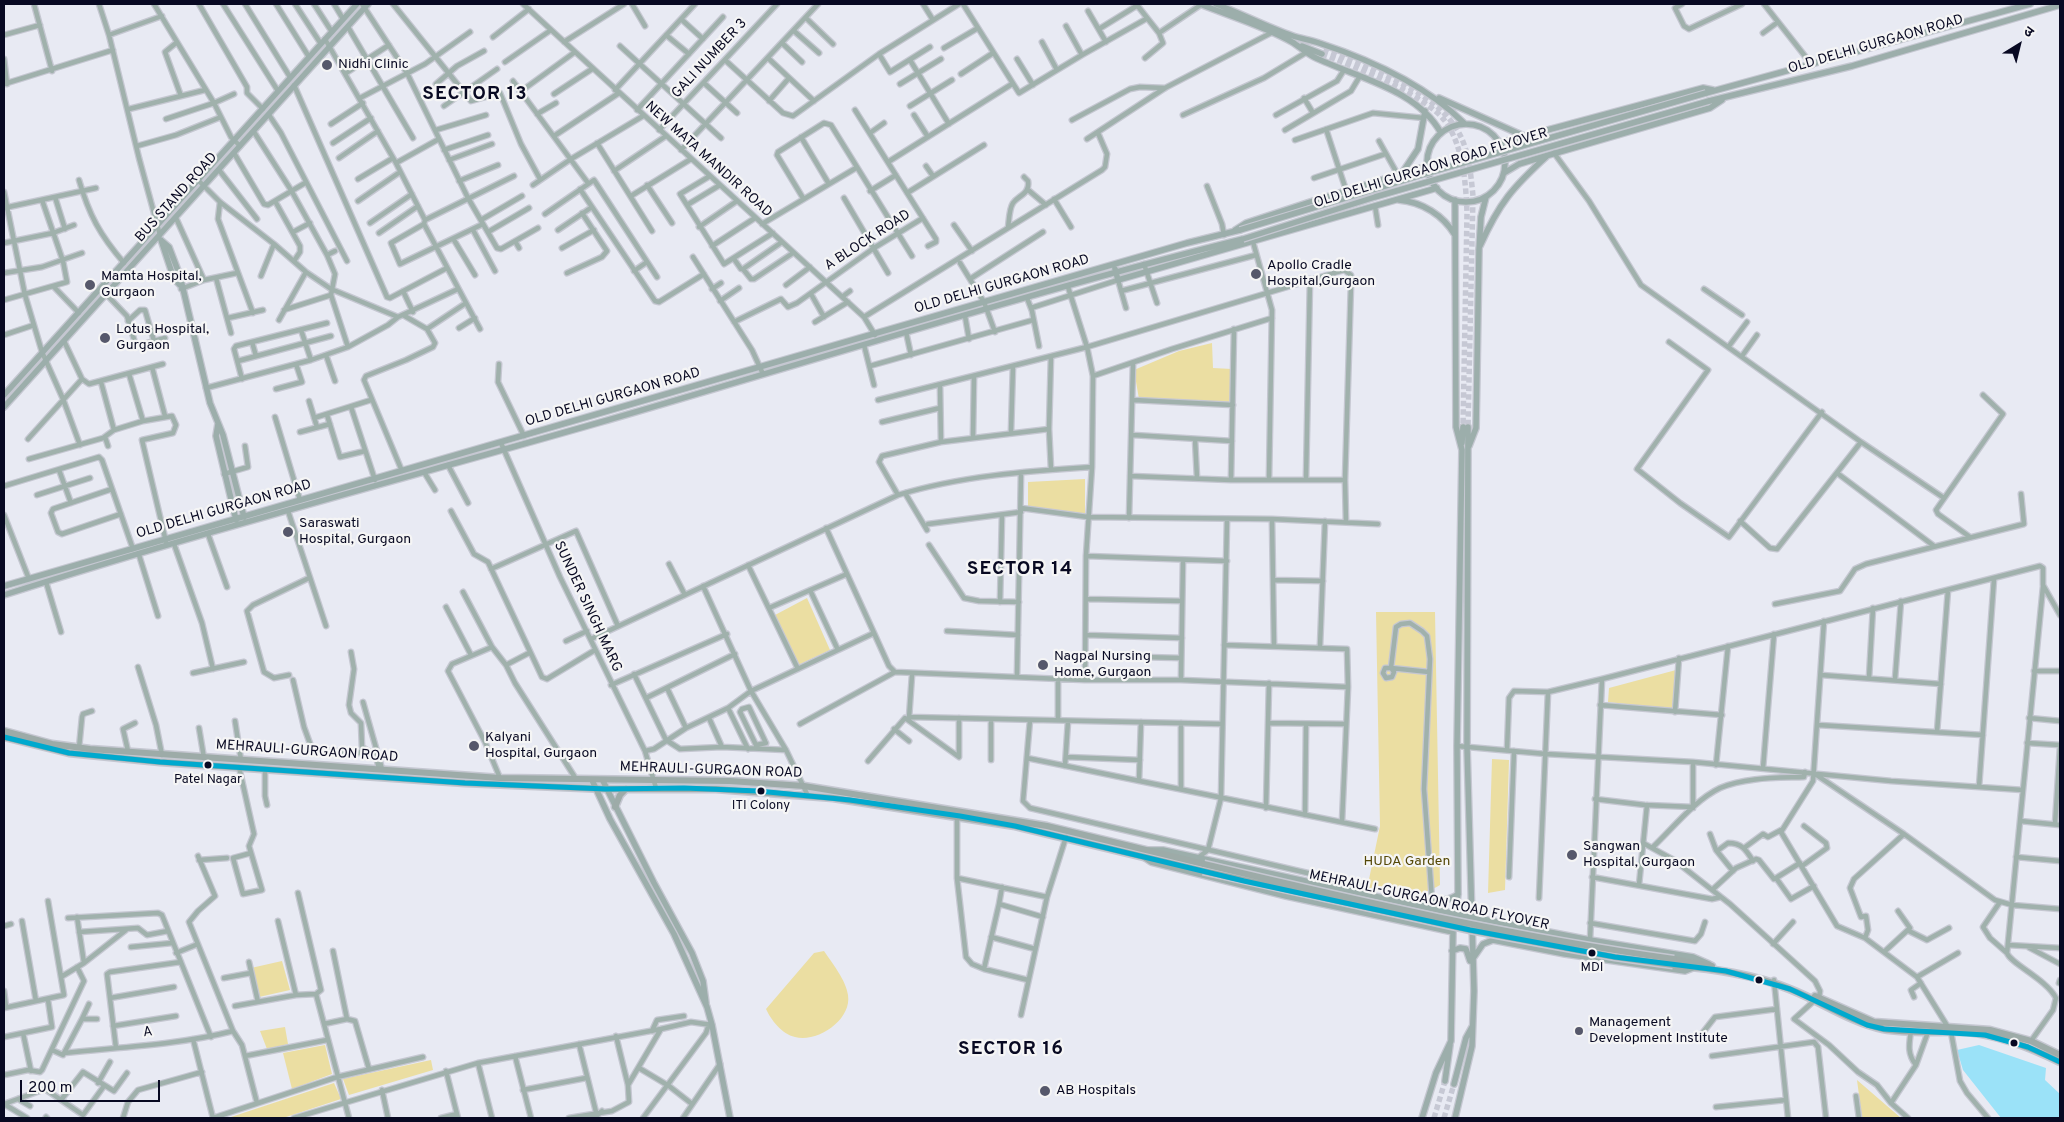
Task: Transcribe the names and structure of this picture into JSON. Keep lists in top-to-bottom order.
{
  "streets": {
    "main road": [
      "OLD DELHI GURGAON ROAD",
      "OLD DELHI GURGAON ROAD FLYOVER",
      "BUS STAND ROAD",
      "MEHRAULI-GURGAON ROAD",
      "MEHRAULI-GURGAON ROAD FLYOVER"
    ],
    "street": [
      "GALI NUMBER 3",
      "NEW MATA MANDIR ROAD",
      "A BLOCK ROAD",
      "SUNDER SINGH MARG",
      "A"
    ]
  },
  "crossings": [
    ["OLD DELHI GURGAON ROAD", "NEW MATA MANDIR ROAD"],
    ["OLD DELHI GURGAON ROAD", "OLD DELHI GURGAON ROAD FLYOVER"],
    ["OLD DELHI GURGAON ROAD", "SUNDER SINGH MARG"],
    ["GALI NUMBER 3", "NEW MATA MANDIR ROAD"],
    ["NEW MATA MANDIR ROAD", "A BLOCK ROAD"],
    ["SUNDER SINGH MARG", "MEHRAULI-GURGAON ROAD"],
    ["MEHRAULI-GURGAON ROAD", "MEHRAULI-GURGAON ROAD FLYOVER"]
  ],
  "districts": ["SECTOR 13", "SECTOR 14", "SECTOR 16"],
  "parks": ["HUDA Garden"],
  "places": [
    "Nidhi Clinic",
    "Apollo Cradle Hospital,Gurgaon",
    "Mamta Hospital, Gurgaon",
    "Lotus Hospital, Gurgaon",
    "Saraswati Hospital, Gurgaon",
    "Nagpal Nursing Home, Gurgaon",
    "Kalyani Hospital, Gurgaon",
    "Patel Nagar",
    "ITI Colony",
    "Sangwan Hospital, Gurgaon",
    "MDI",
    "Management Development Institute",
    "AB Hospitals"
  ],
  "scale_bar": "200 m",
  "north": "top right"
}
